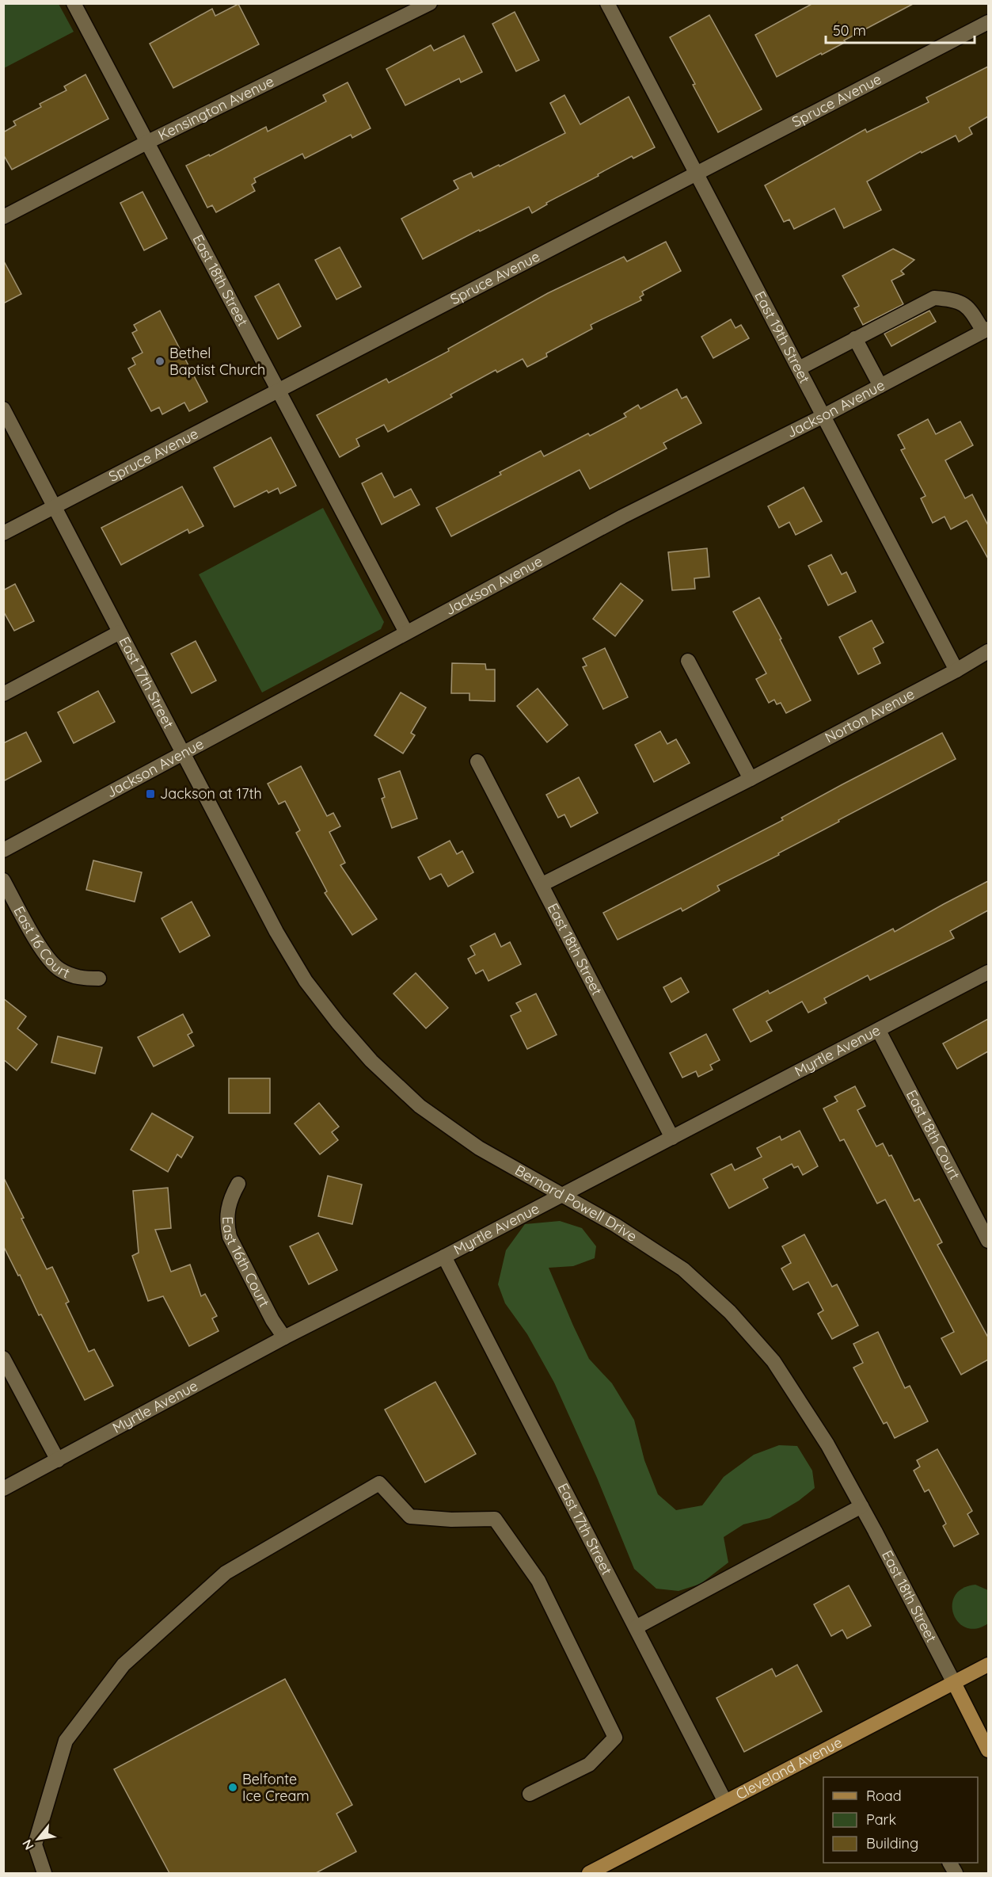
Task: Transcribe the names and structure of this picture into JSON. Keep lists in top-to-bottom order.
{
  "streets": {
    "main road": ["East 18th Street", "Cleveland Avenue"],
    "street": [
      "Spruce Avenue",
      "Kensington Avenue",
      "East 19th Street",
      "Jackson Avenue",
      "East 17th Street",
      "Norton Avenue",
      "East 16 Court",
      "Myrtle Avenue",
      "East 18th Court",
      "Bernard Powell Drive",
      "East 16th Court"
    ]
  },
  "crossings": [
    ["Spruce Avenue", "East 18th Street"],
    ["Spruce Avenue", "East 19th Street"],
    ["Spruce Avenue", "East 17th Street"],
    ["Kensington Avenue", "East 18th Street"],
    ["East 18th Street", "Jackson Avenue"],
    ["East 18th Street", "Norton Avenue"],
    ["East 18th Street", "Myrtle Avenue"],
    ["East 18th Street", "Bernard Powell Drive"],
    ["East 18th Street", "Cleveland Avenue"],
    ["East 19th Street", "Jackson Avenue"],
    ["East 19th Street", "Norton Avenue"],
    ["Jackson Avenue", "East 17th Street"],
    ["East 17th Street", "Myrtle Avenue"],
    ["East 17th Street", "Bernard Powell Drive"],
    ["East 17th Street", "Cleveland Avenue"],
    ["Myrtle Avenue", "East 18th Court"],
    ["Myrtle Avenue", "Bernard Powell Drive"],
    ["Myrtle Avenue", "East 16th Court"]
  ],
  "places": {
    "other": ["Bethel Baptist Church", "Belfonte Ice Cream"],
    "transit": ["Jackson at 17th"]
  },
  "legend": ["Road", "Park", "Building"],
  "scale_bar": "50 m",
  "north": "bottom left"
}
